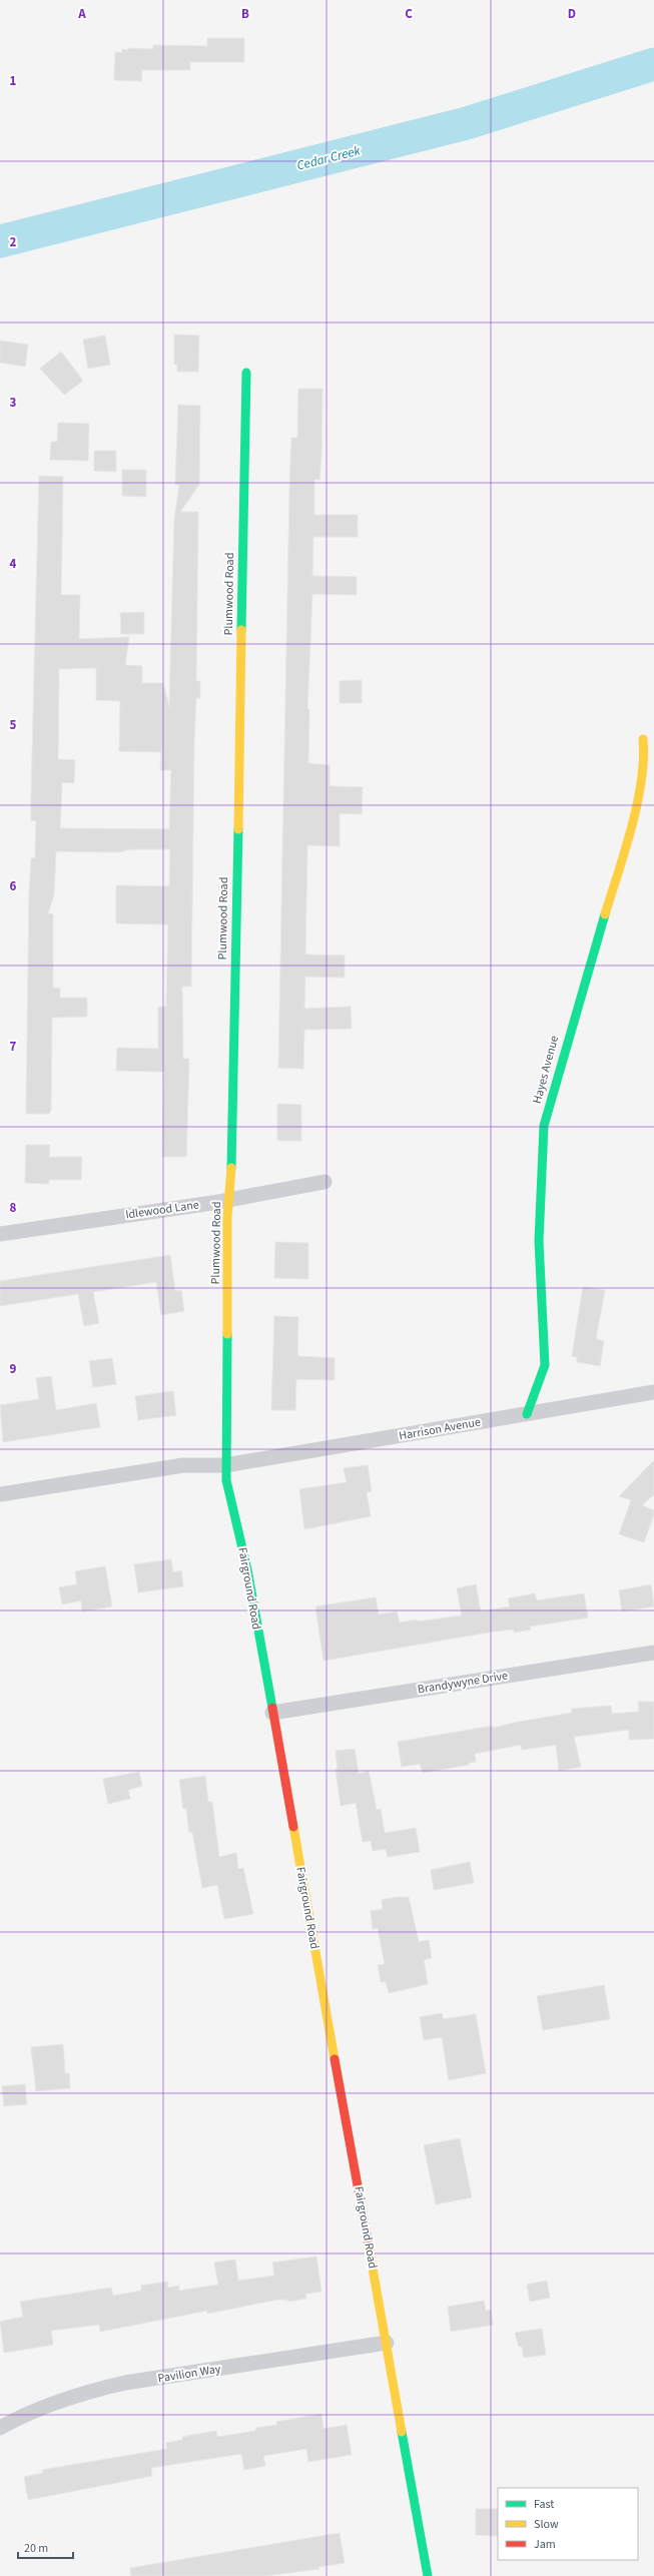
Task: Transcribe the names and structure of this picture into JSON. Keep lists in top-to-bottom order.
{
  "streets": {
    "street": [
      "Plumwood Road",
      "Hayes Avenue",
      "Idlewood Lane",
      "Harrison Avenue",
      "Fairground Road",
      "Brandywyne Drive",
      "Pavilion Way"
    ]
  },
  "crossings": [
    ["Plumwood Road", "Idlewood Lane"],
    ["Plumwood Road", "Harrison Avenue"],
    ["Plumwood Road", "Fairground Road"],
    ["Hayes Avenue", "Harrison Avenue"],
    ["Harrison Avenue", "Fairground Road"],
    ["Fairground Road", "Brandywyne Drive"],
    ["Fairground Road", "Pavilion Way"]
  ],
  "water": ["Cedar Creek"],
  "legend": ["Fast", "Slow", "Jam"],
  "scale_bar": "20 m",
  "grid": {
    "columns": [
      "A",
      "B",
      "C",
      "D"
    ],
    "rows": [
      "1",
      "2",
      "3",
      "4",
      "5",
      "6",
      "7",
      "8",
      "9"
    ]
  }
}
